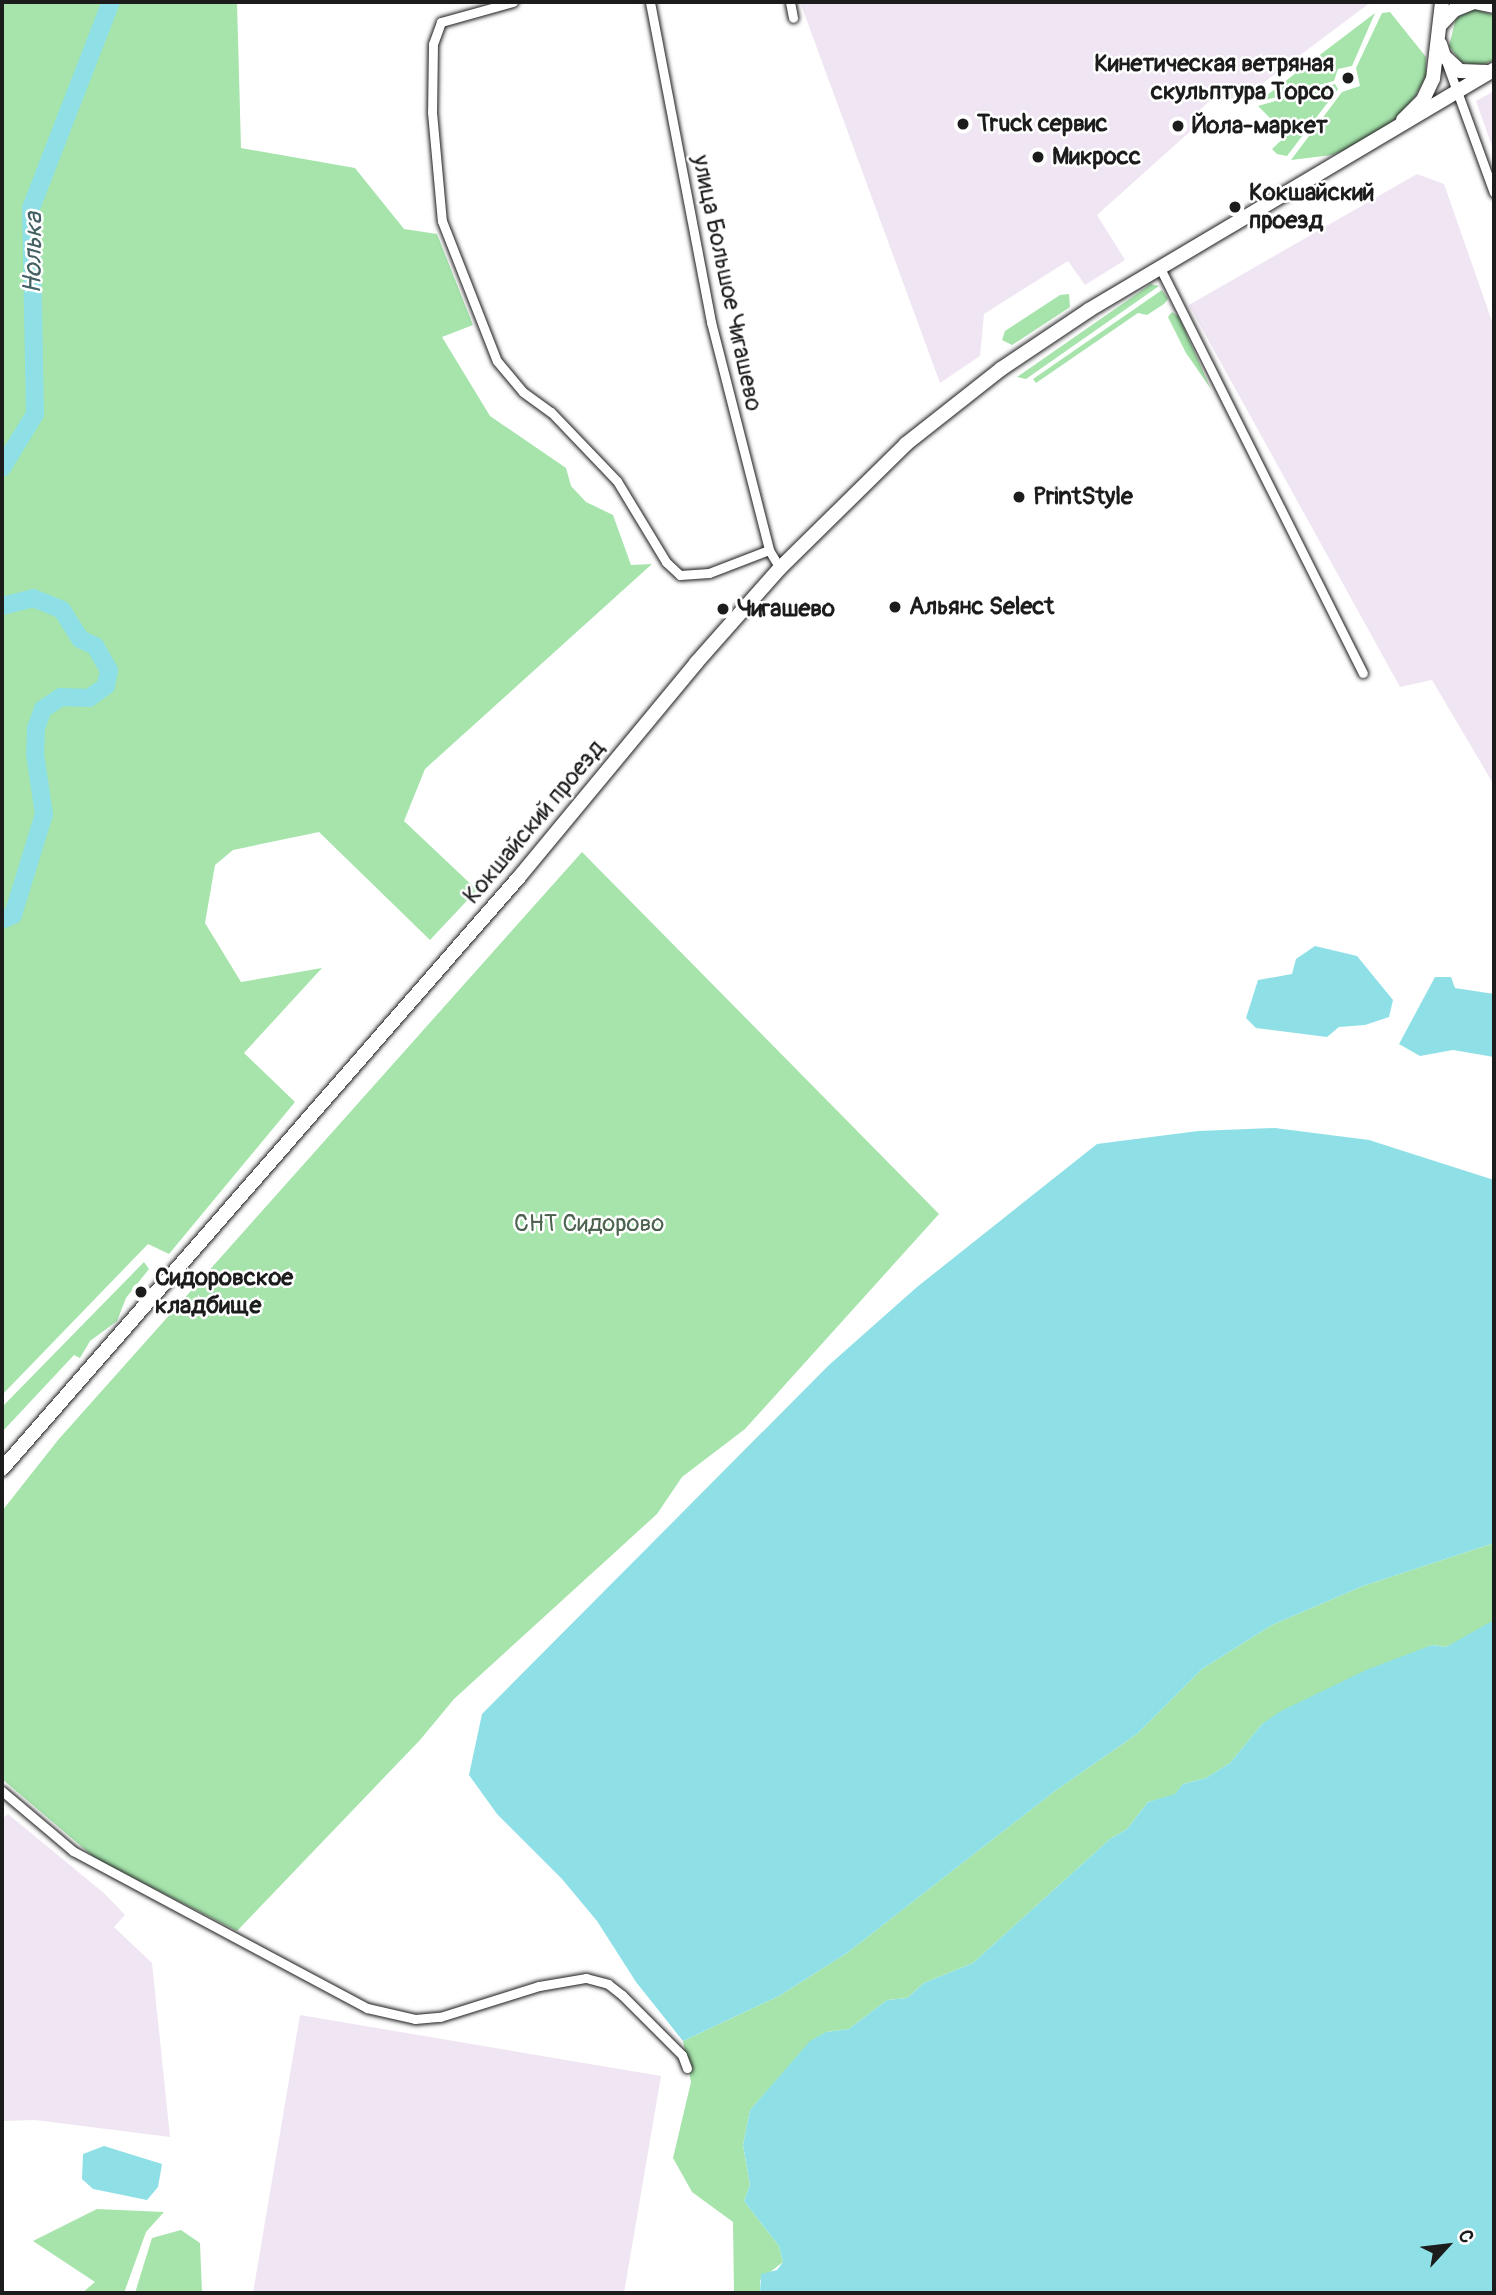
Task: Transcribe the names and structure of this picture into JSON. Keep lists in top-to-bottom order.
{
  "streets": {
    "main road": ["Кокшайский проезд"],
    "street": ["улица Большое Чигашево"]
  },
  "crossings": [
    ["улица Большое Чигашево", "Кокшайский проезд"]
  ],
  "water": ["Нолька"],
  "parks": ["СНТ Сидорово"],
  "places": [
    "Кинетическая ветряная скульптура Торсо",
    "Truck сервис",
    "Йола-маркет",
    "Микросс",
    "Кокшайский проезд",
    "PrintStyle",
    "Альянс Select",
    "Чигашево",
    "Сидоровское кладбище"
  ],
  "north": "top right"
}
